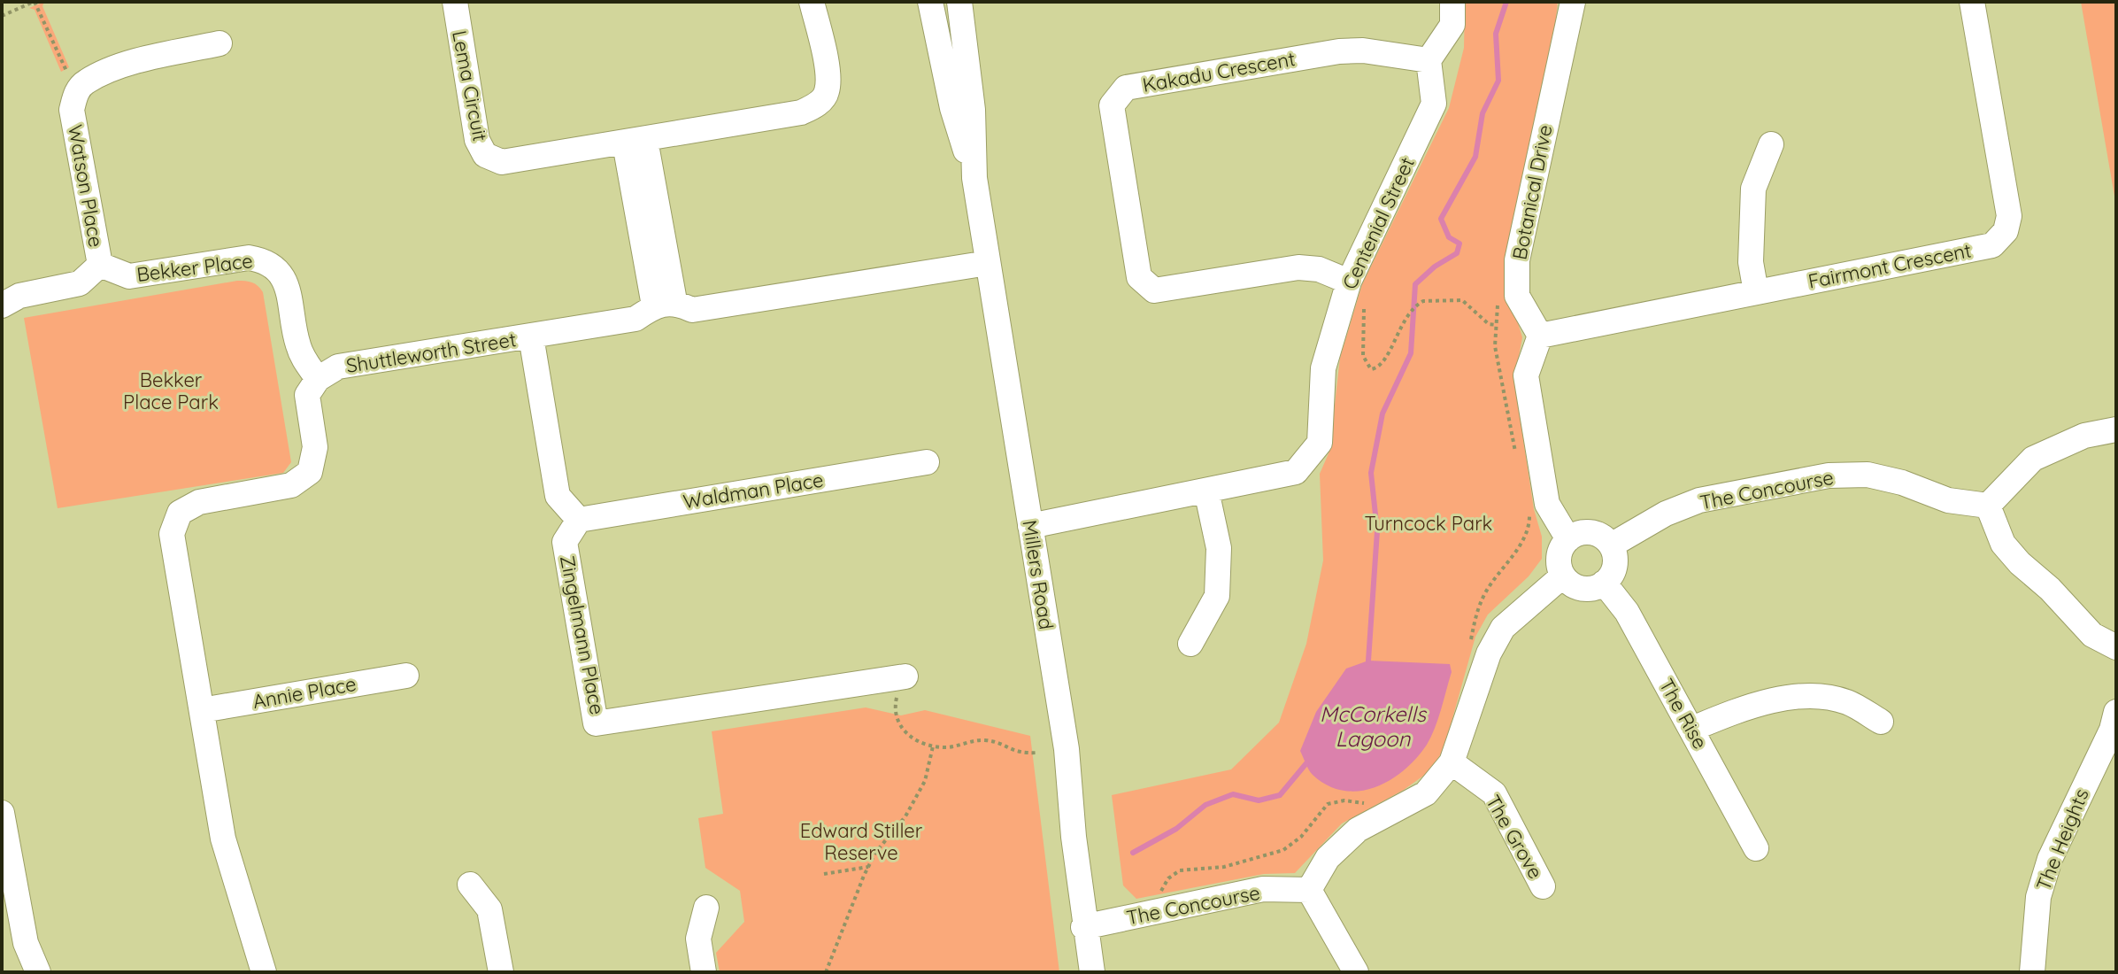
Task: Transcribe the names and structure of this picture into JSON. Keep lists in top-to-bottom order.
{
  "streets": {
    "street": [
      "Kakadu Crescent",
      "Lema Circuit",
      "Watson Place",
      "Botanical Drive",
      "Centenial Street",
      "Fairmont Crescent",
      "Bekker Place",
      "Shuttleworth Street",
      "The Concourse",
      "Waldman Place",
      "Millers Road",
      "Zingelmann Place",
      "Annie Place",
      "The Rise",
      "The Grove",
      "The Heights"
    ]
  },
  "crossings": [
    ["Kakadu Crescent", "Centenial Street"],
    ["Watson Place", "Bekker Place"],
    ["Botanical Drive", "Fairmont Crescent"],
    ["Centenial Street", "Millers Road"],
    ["Bekker Place", "Shuttleworth Street"],
    ["The Concourse", "Millers Road"],
    ["The Concourse", "The Rise"],
    ["Waldman Place", "Zingelmann Place"]
  ],
  "water": ["McCorkells Lagoon"],
  "parks": ["Bekker Place Park", "Turncock Park", "Edward Stiller Reserve"]
}
